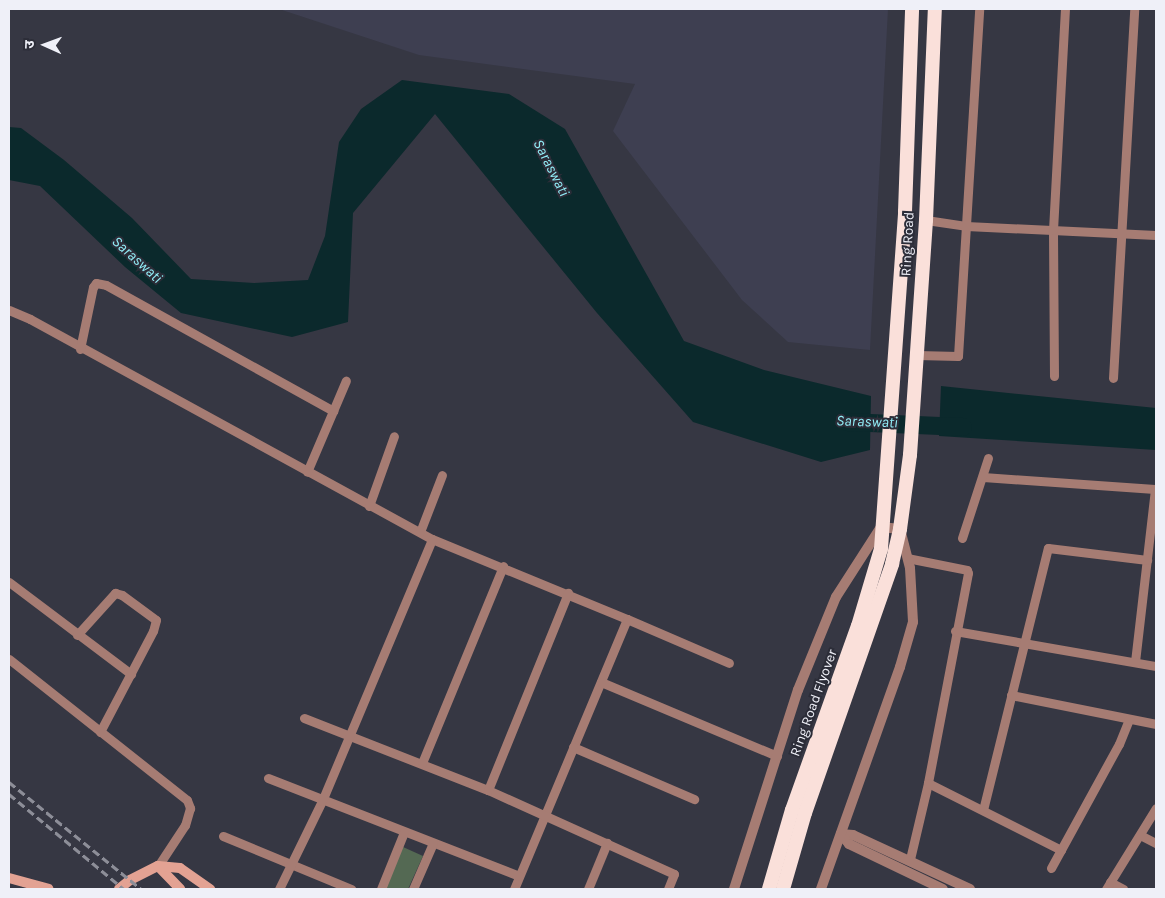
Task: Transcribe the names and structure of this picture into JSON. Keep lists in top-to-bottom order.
{
  "streets": {
    "highway": ["Ring Road", "Ring Road Flyover"]
  },
  "crossings": [
    ["Ring Road", "Ring Road Flyover"]
  ],
  "water": ["Saraswati"],
  "north": "left"
}
